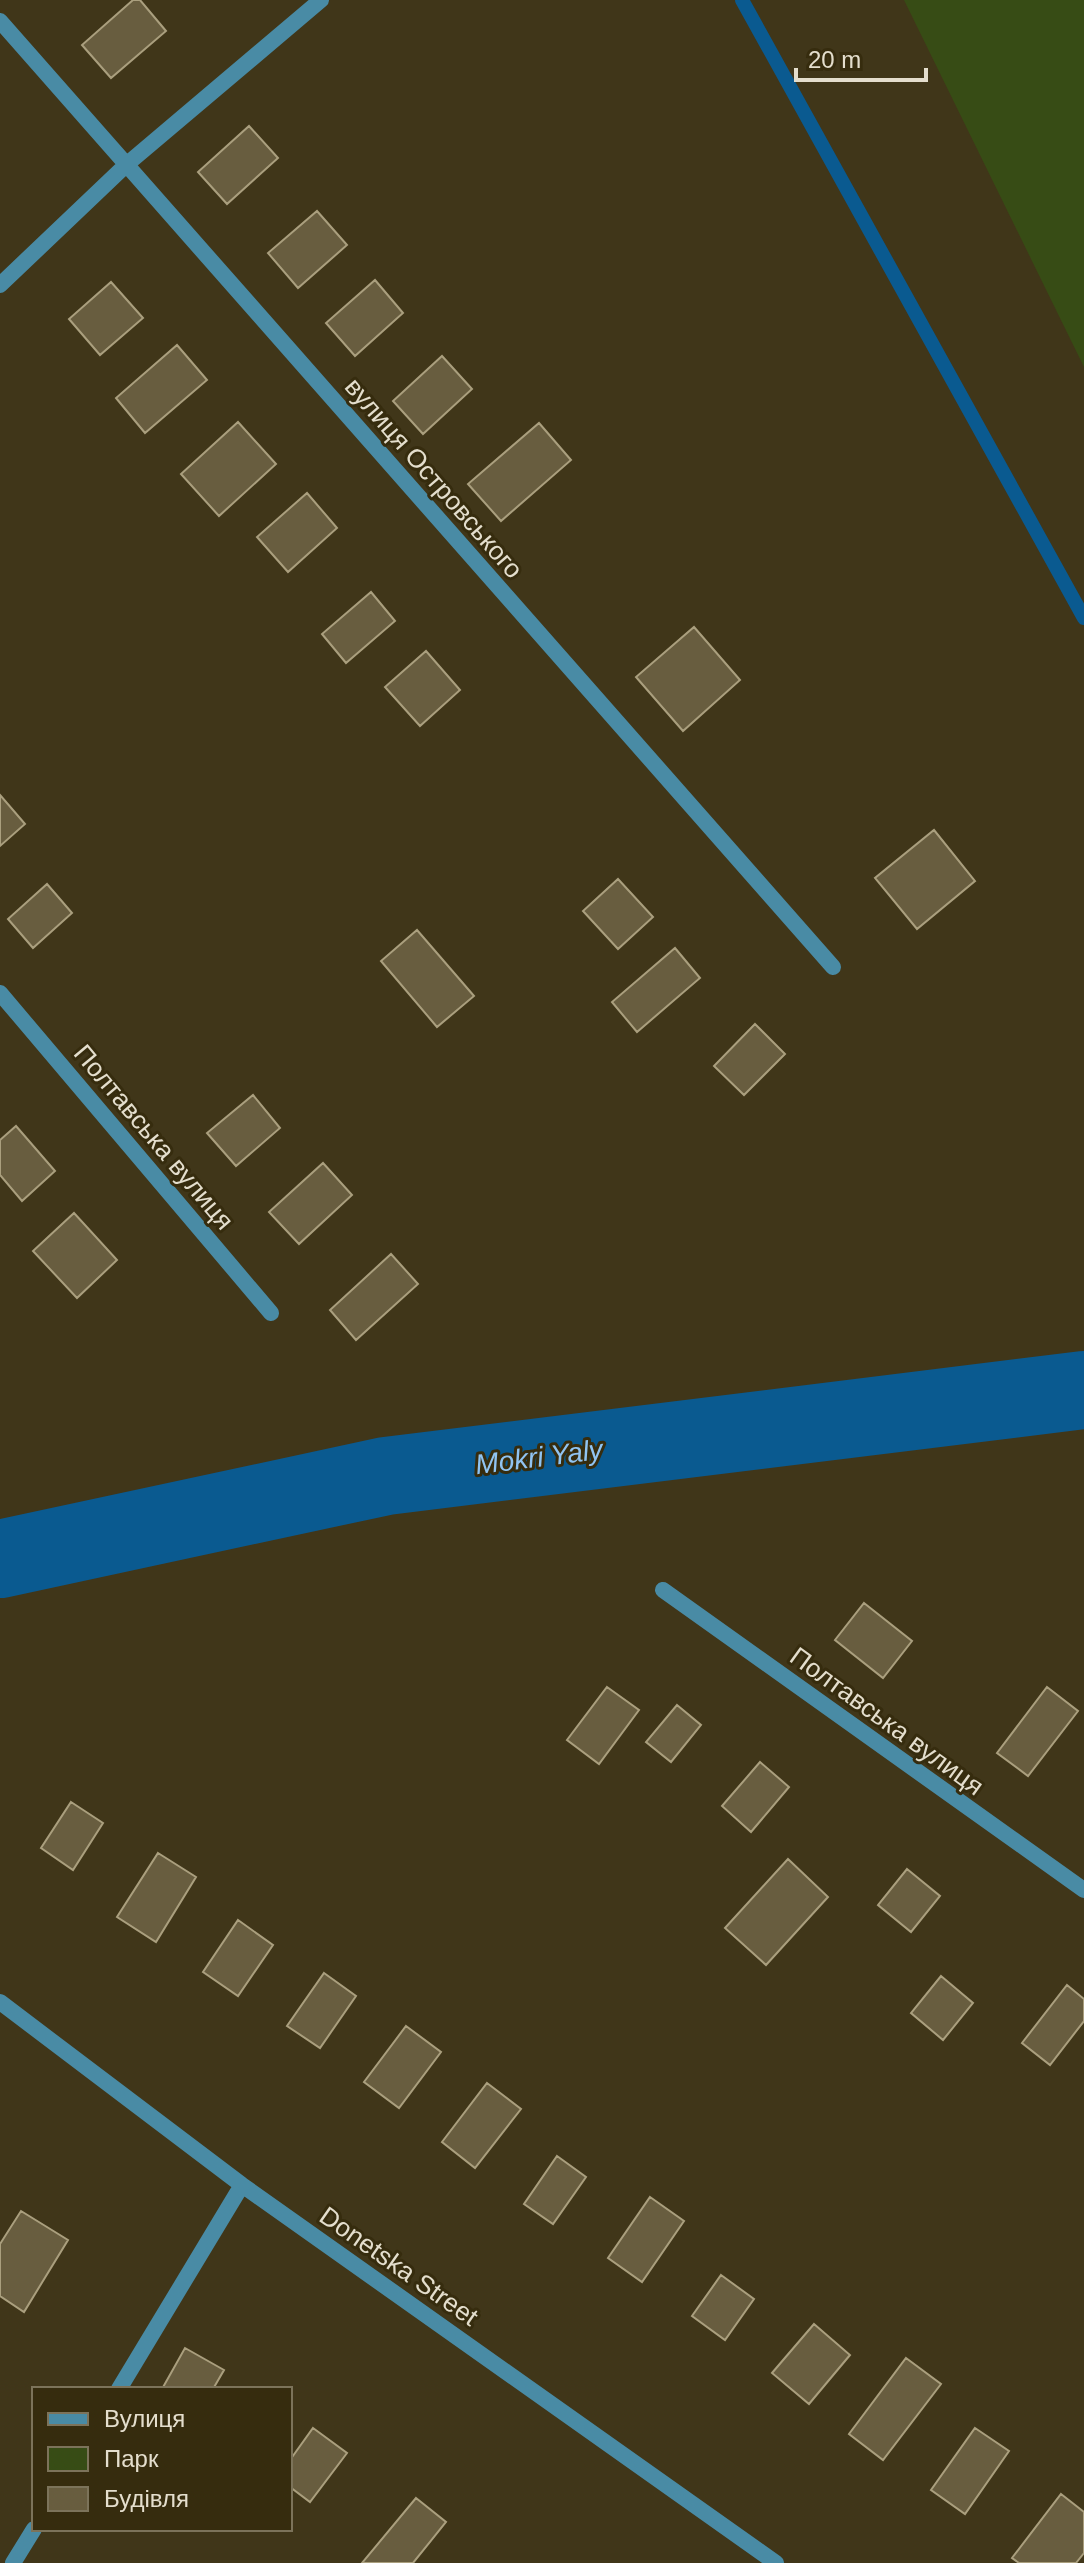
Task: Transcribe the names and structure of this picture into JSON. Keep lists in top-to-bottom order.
{
  "streets": {
    "street": ["вулиця Островського", "Полтавська вулиця", "Donetska Street"]
  },
  "water": ["Mokri Yaly"],
  "legend": ["Вулиця", "Парк", "Будівля"],
  "scale_bar": "20 m"
}
